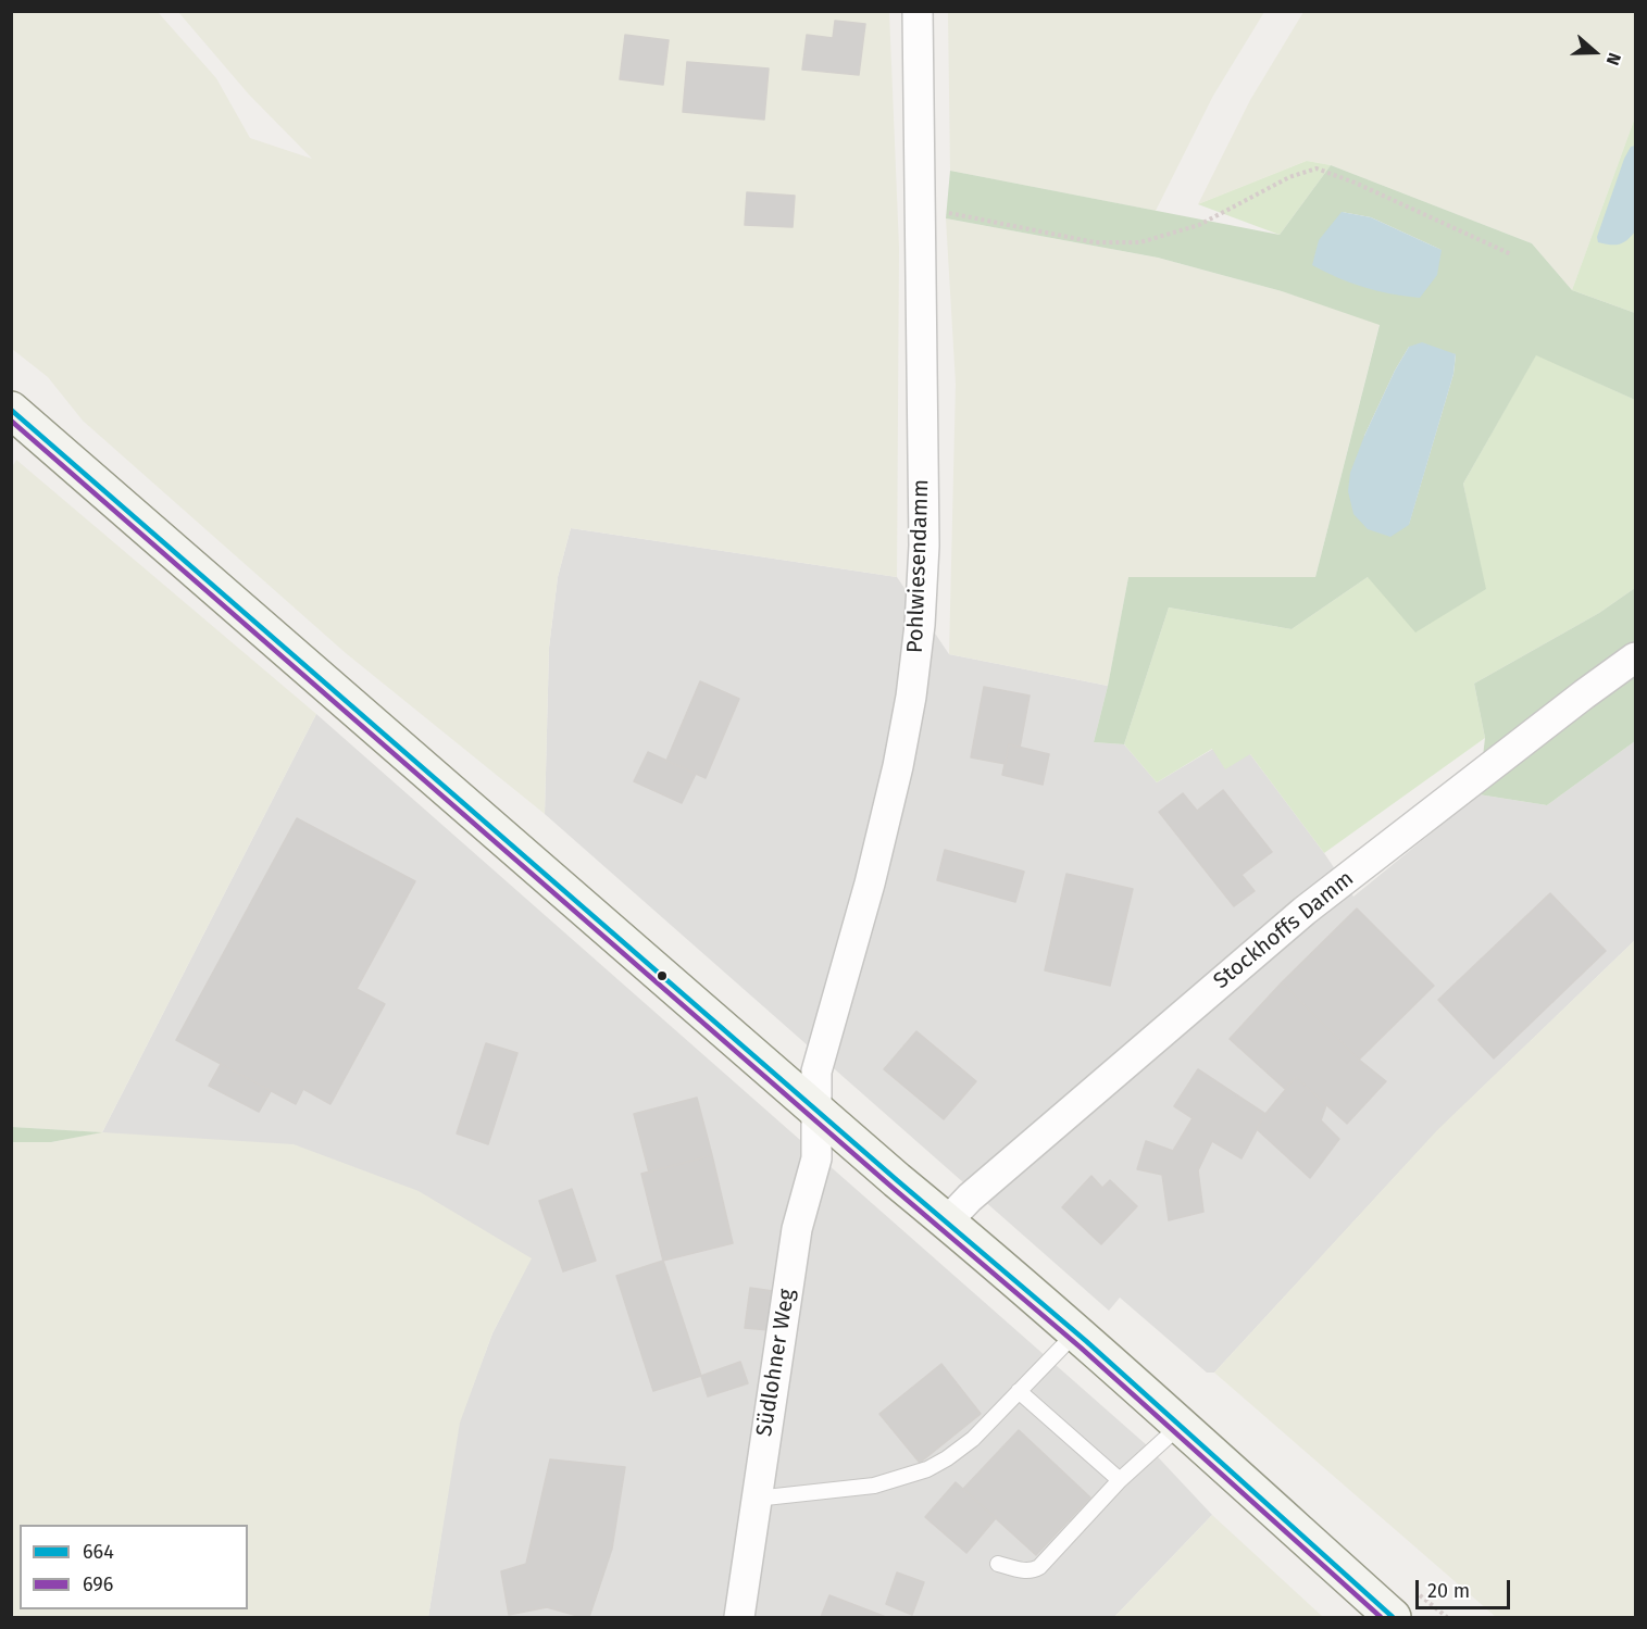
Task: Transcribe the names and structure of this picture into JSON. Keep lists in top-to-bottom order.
{
  "streets": {
    "street": ["Pohlwiesendamm", "Stockhoffs Damm", "Südlohner Weg"]
  },
  "crossings": [
    ["Pohlwiesendamm", "Südlohner Weg"]
  ],
  "lines": ["transit line 664", "transit line 696"],
  "legend": ["664", "696"],
  "scale_bar": "20 m",
  "north": "right"
}
